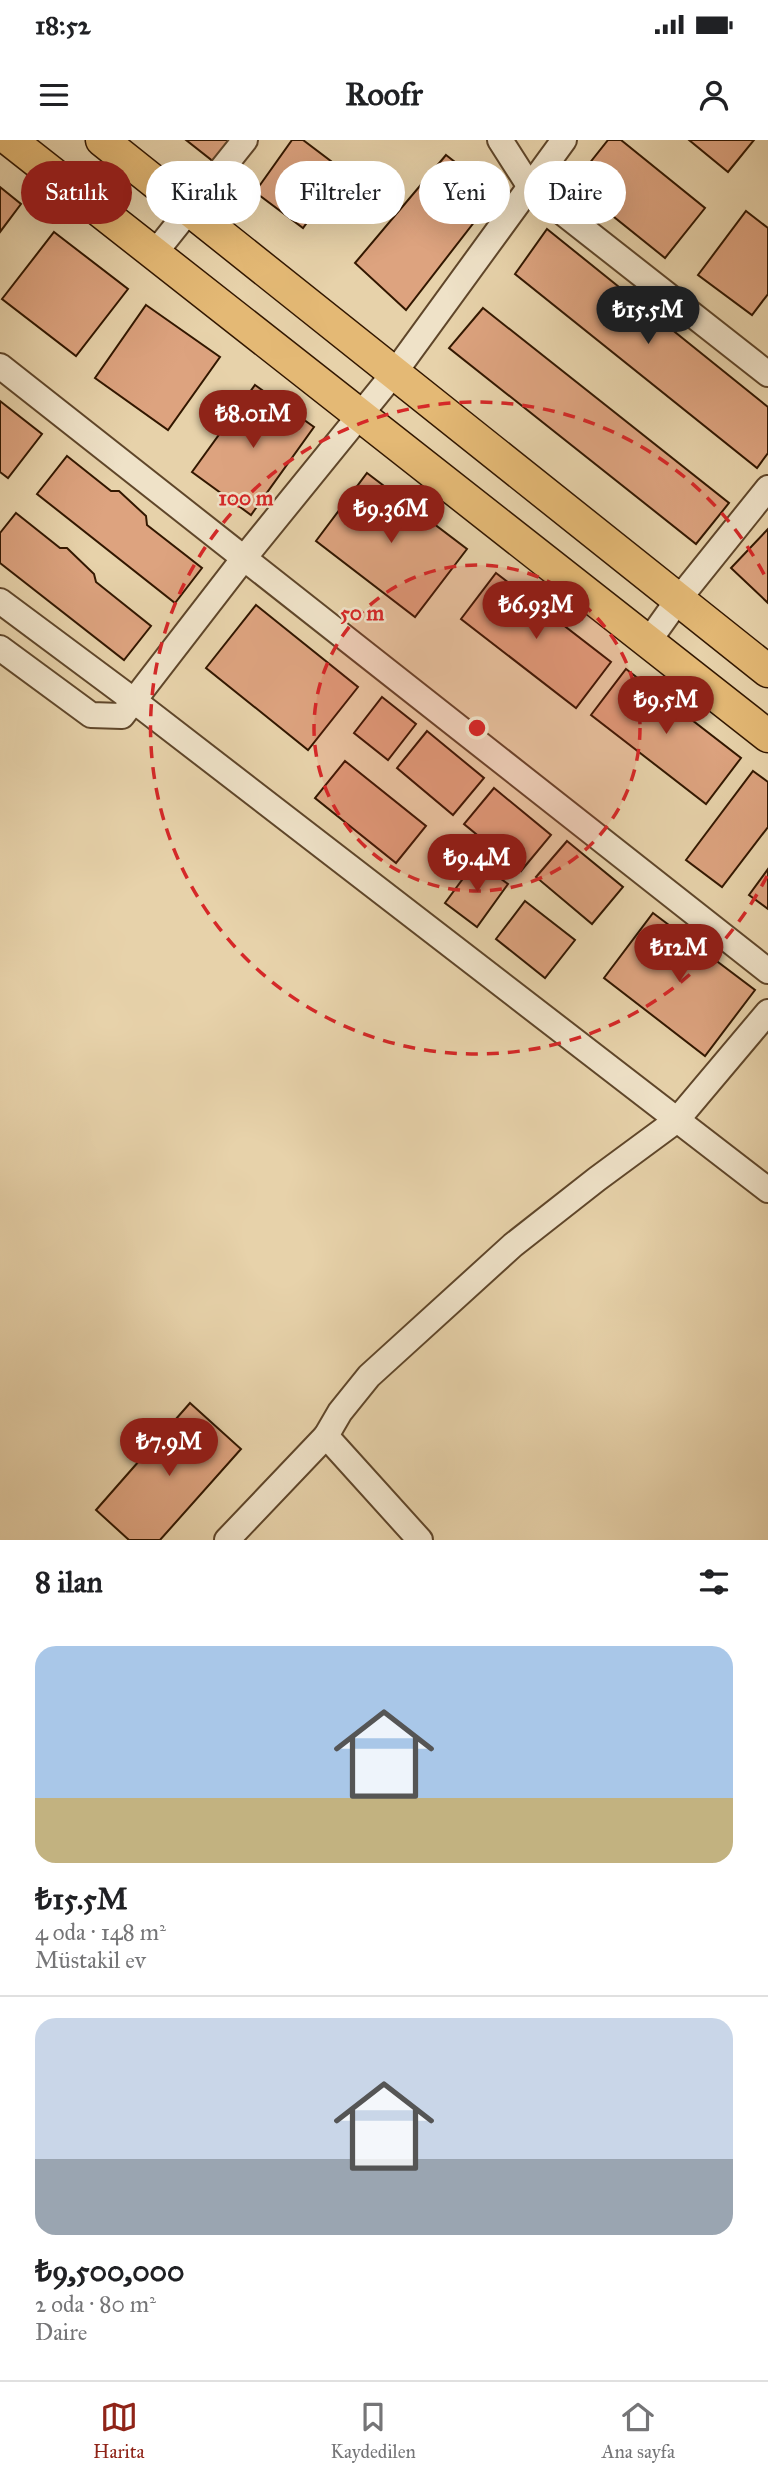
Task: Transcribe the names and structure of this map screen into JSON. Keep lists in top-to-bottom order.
{
  "page": {
    "status": "18:52",
    "header": "Roofr",
    "chip": [
      "Satılık",
      "Kiralık",
      "Filtreler",
      "Yeni",
      "Daire"
    ],
    "price": [
      "₺15.5M",
      "₺8.01M",
      "₺9.36M",
      "₺6.93M",
      "₺9.5M",
      "₺9.4M",
      "₺12M",
      "₺7.9M"
    ],
    "heading": "8 ilan",
    "list": [
      {
        "name": "₺15.5M",
        "note": "4 oda · 148 m² · Müstakil ev"
      },
      {
        "name": "₺9,500,000",
        "note": "2 oda · 80 m² · Daire"
      }
    ],
    "tabs": ["Harita", "Kaydedilen", "Ana sayfa"]
  },
  "rings": ["100 m", "50 m"]
}
